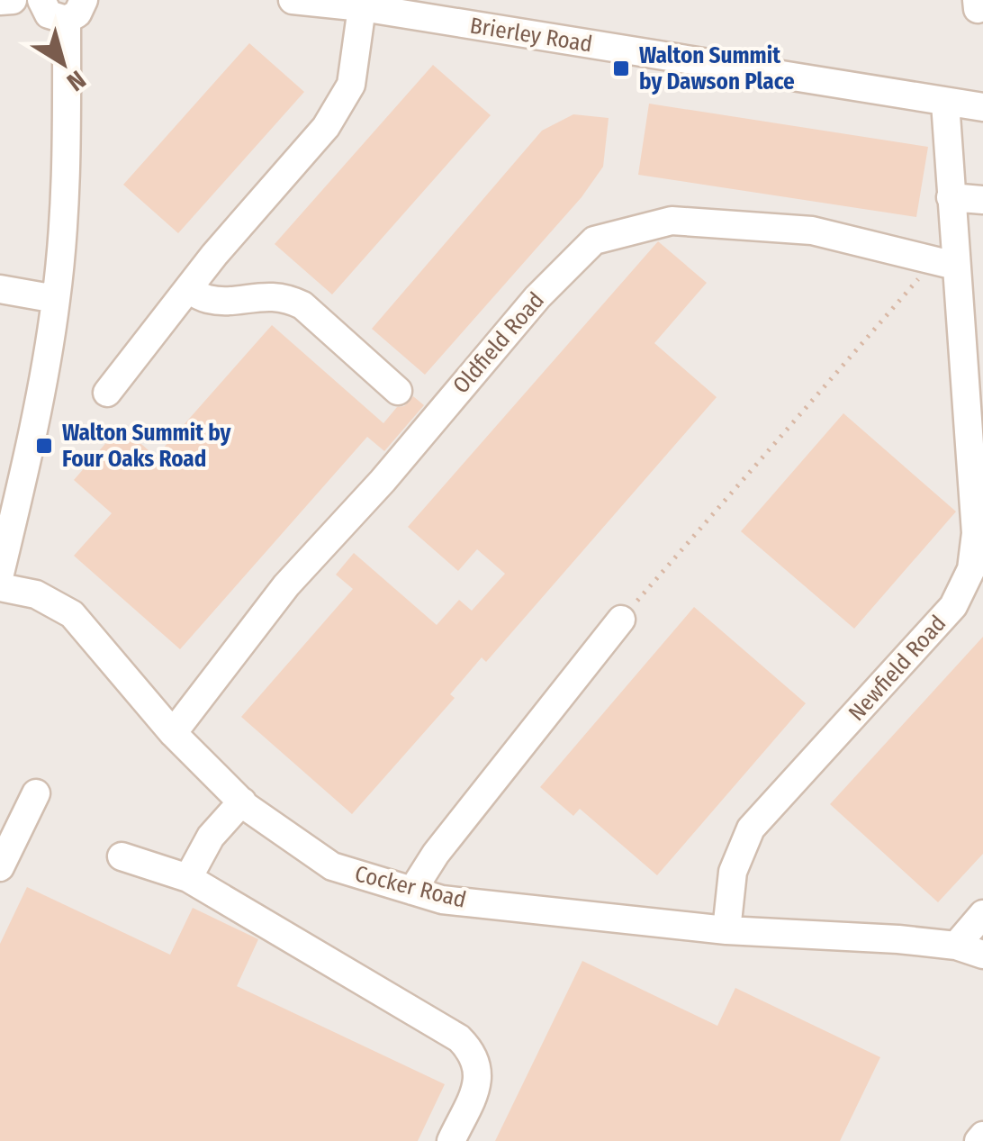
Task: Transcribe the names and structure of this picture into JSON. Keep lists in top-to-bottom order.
{
  "streets": {
    "street": [
      "Brierley Road",
      "Oldfield Road",
      "Newfield Road",
      "Cocker Road"
    ]
  },
  "crossings": [
    ["Brierley Road", "Newfield Road"],
    ["Oldfield Road", "Newfield Road"],
    ["Oldfield Road", "Cocker Road"],
    ["Newfield Road", "Cocker Road"]
  ],
  "places": {
    "transit": ["Walton Summit by Dawson Place", "Walton Summit by Four Oaks Road"]
  },
  "north": "bottom right"
}
